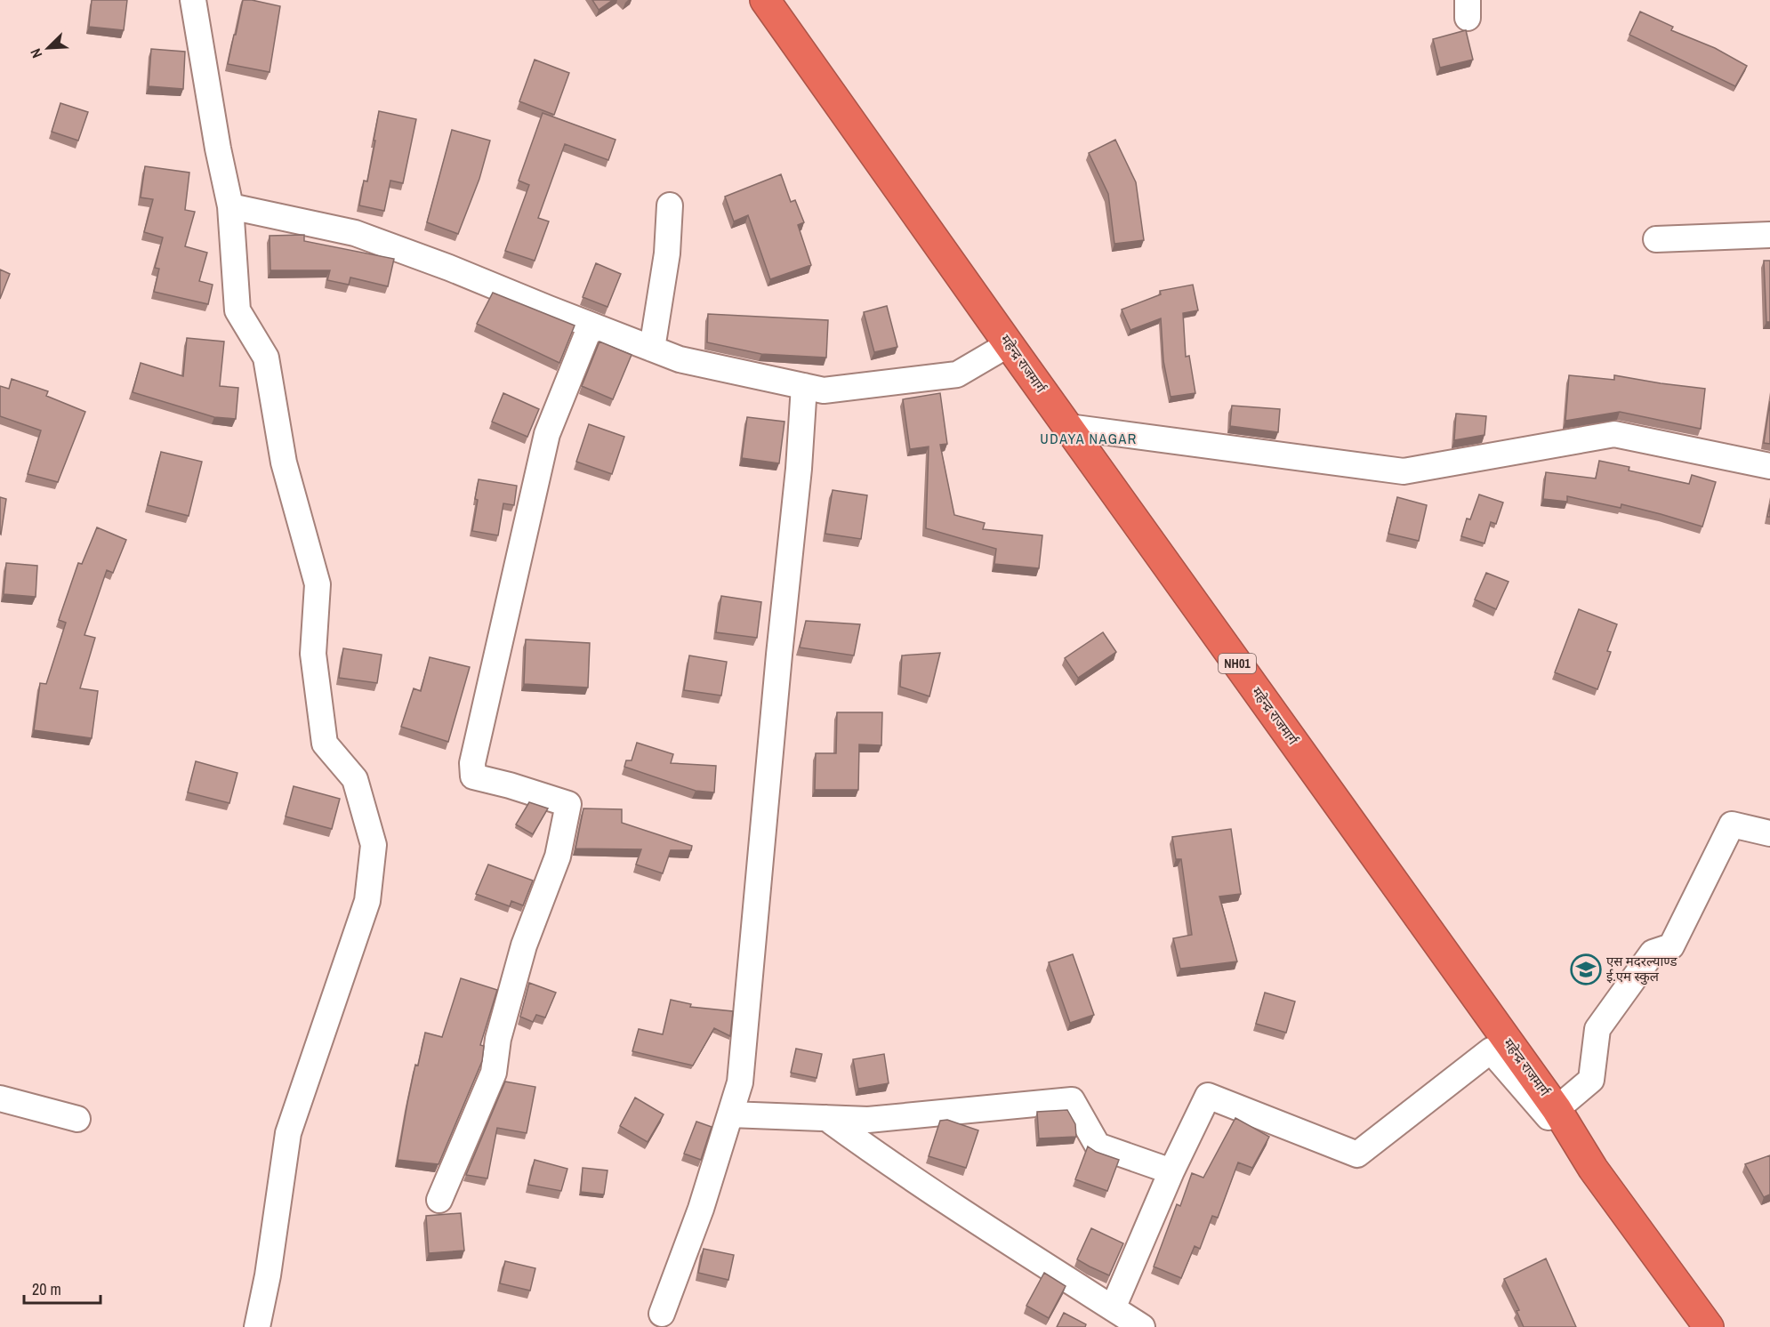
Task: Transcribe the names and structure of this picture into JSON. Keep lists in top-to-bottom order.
{
  "streets": {
    "highway": ["महेन्द्र राजमार्ग", "NH01"]
  },
  "districts": ["UDAYA NAGAR"],
  "places": {
    "school or university": ["एस मदरल्याण्ड ई.एम स्कुल"]
  },
  "scale_bar": "20 m",
  "north": "bottom left"
}
